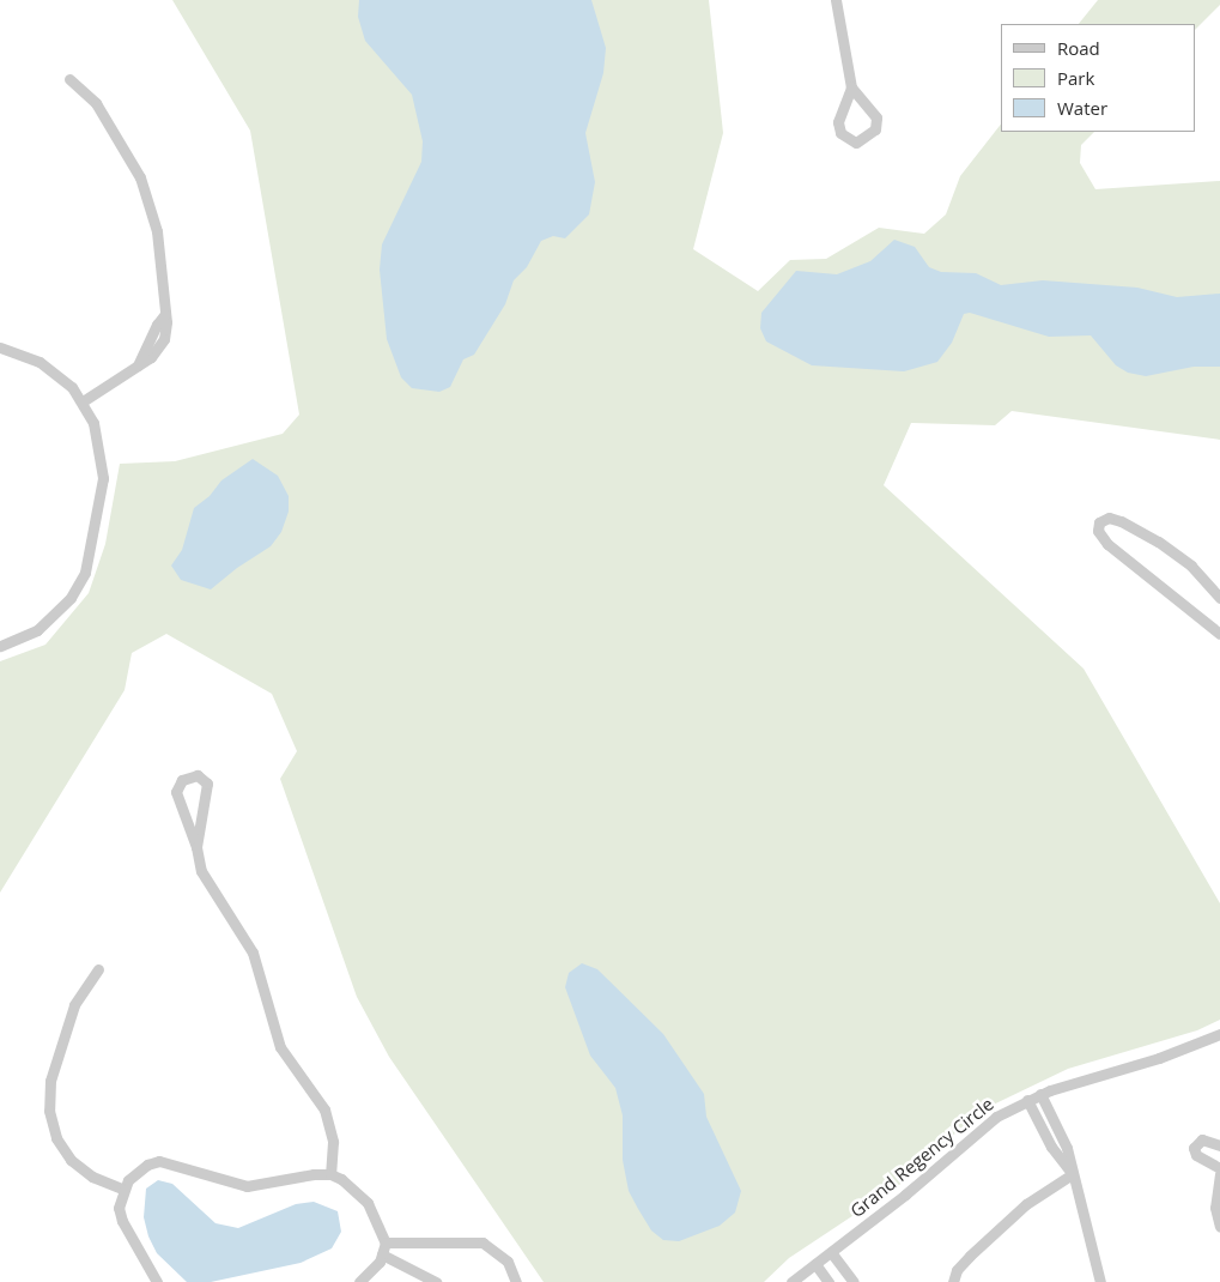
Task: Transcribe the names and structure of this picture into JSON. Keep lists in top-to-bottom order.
{
  "streets": {
    "street": ["Grand Regency Circle"]
  },
  "legend": ["Road", "Park", "Water"]
}
